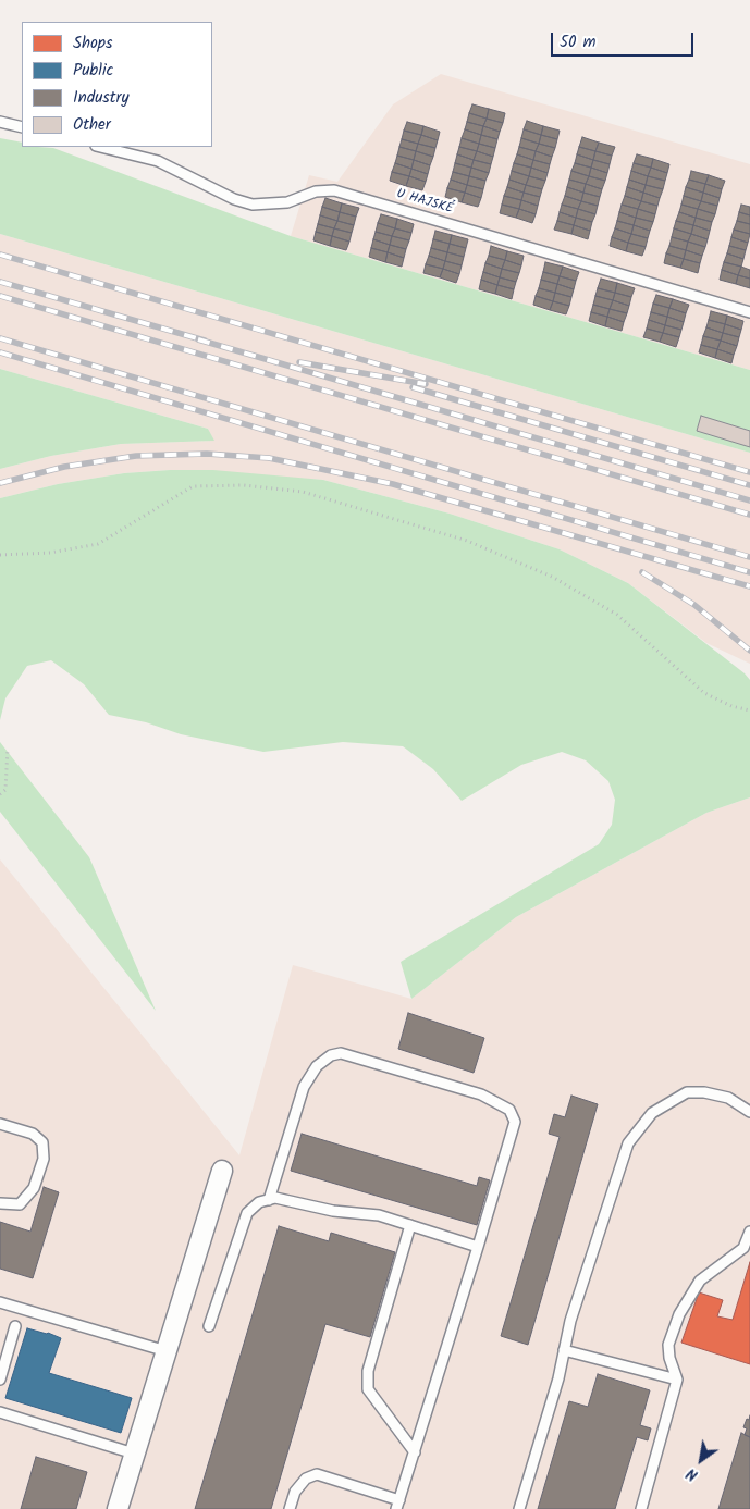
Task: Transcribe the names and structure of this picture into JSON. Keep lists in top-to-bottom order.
{
  "streets": {
    "lane": ["U HAJSKÉ"]
  },
  "legend": [
    "Shops",
    "Public",
    "Industry",
    "Other"
  ],
  "scale_bar": "50 m",
  "north": "bottom left"
}
